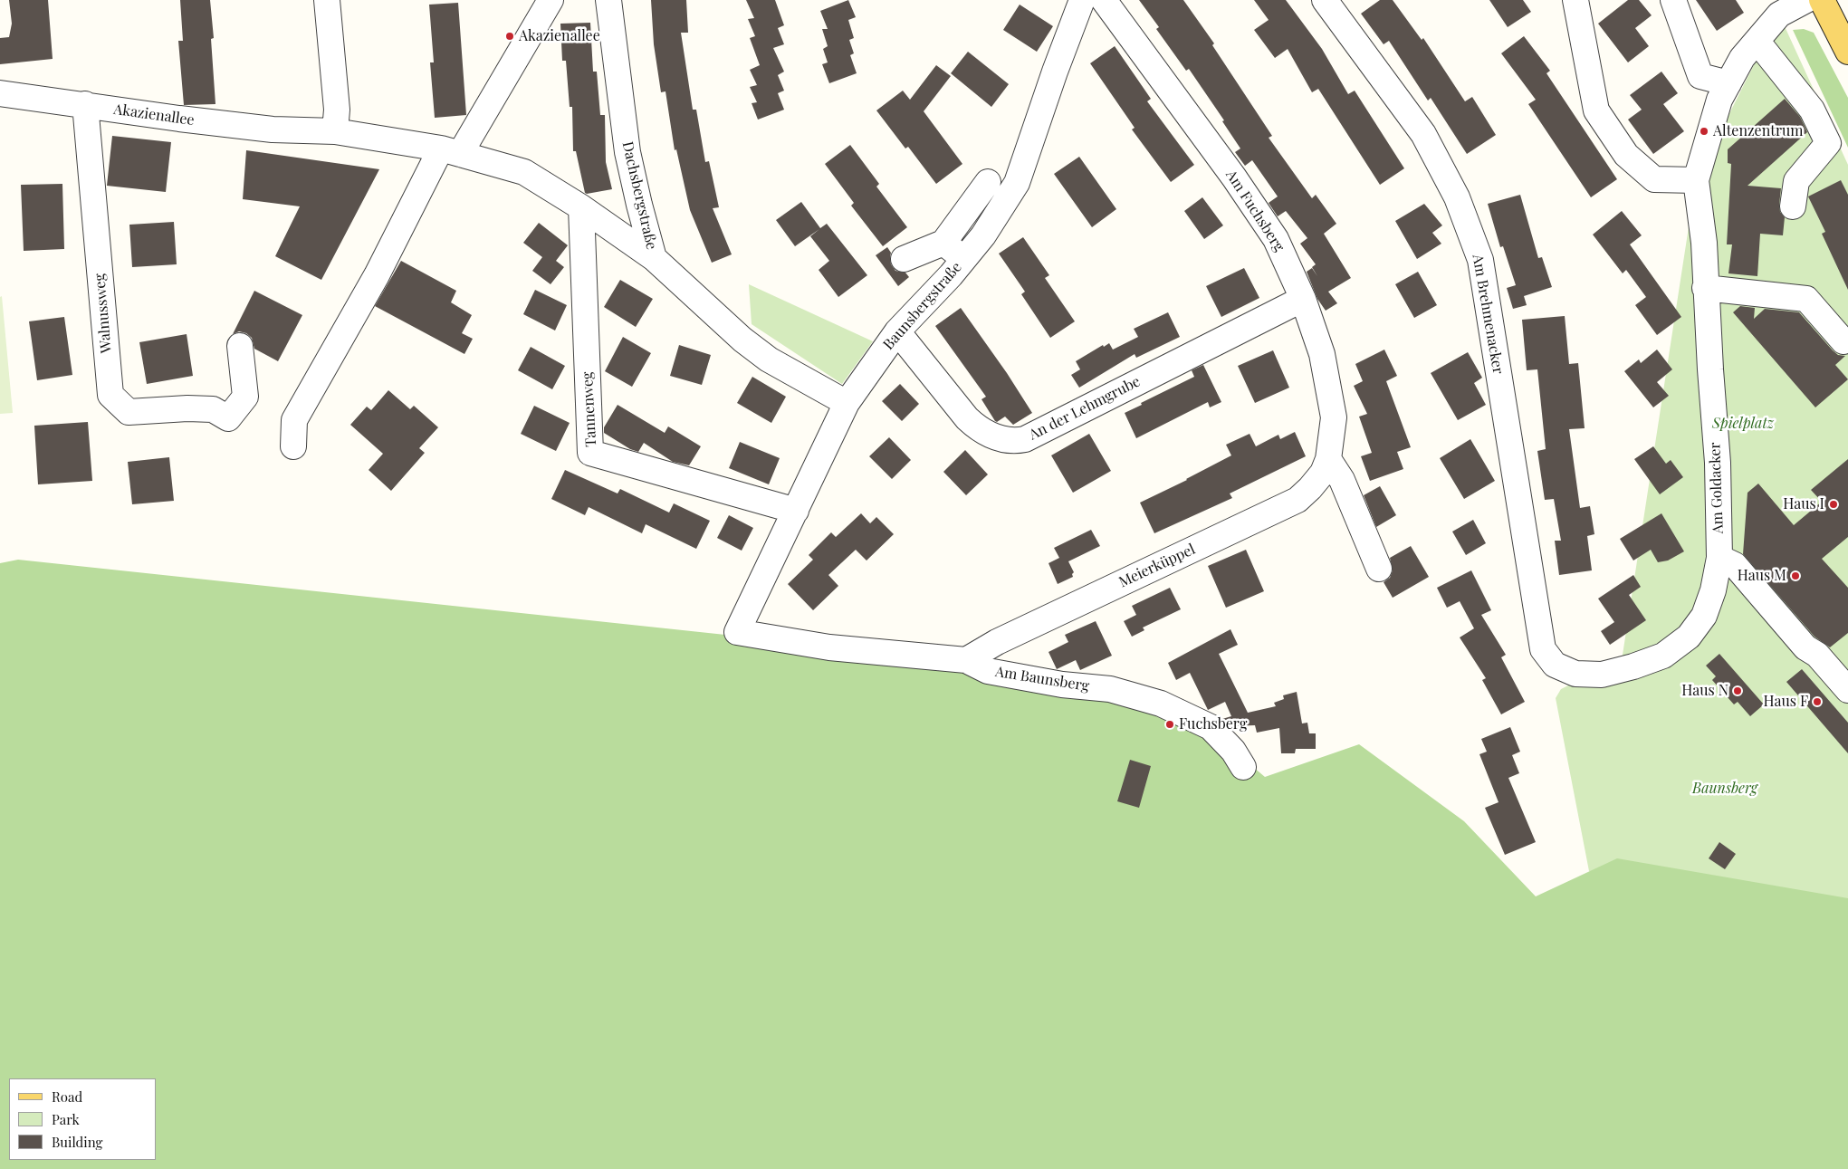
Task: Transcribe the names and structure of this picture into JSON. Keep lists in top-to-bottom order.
{
  "streets": {
    "street": [
      "Akazienallee",
      "Dachsbergstraße",
      "Am Fuchsberg",
      "Baunsbergstraße",
      "Walnussweg",
      "Am Brehmenacker",
      "An der Lehmgrube",
      "Tannenweg",
      "Am Goldacker",
      "Meierküppel",
      "Am Baunsberg"
    ]
  },
  "crossings": [
    ["Akazienallee", "Dachsbergstraße"],
    ["Akazienallee", "Walnussweg"],
    ["Akazienallee", "Tannenweg"],
    ["Dachsbergstraße", "Baunsbergstraße"],
    ["Am Fuchsberg", "An der Lehmgrube"],
    ["Am Fuchsberg", "Meierküppel"],
    ["Baunsbergstraße", "An der Lehmgrube"],
    ["Baunsbergstraße", "Tannenweg"],
    ["Baunsbergstraße", "Am Baunsberg"],
    ["Am Brehmenacker", "Am Goldacker"],
    ["Meierküppel", "Am Baunsberg"]
  ],
  "parks": ["Spielplatz", "Baunsberg"],
  "places": [
    "Akazienallee",
    "Altenzentrum",
    "Haus I",
    "Haus M",
    "Haus N",
    "Haus F",
    "Fuchsberg"
  ],
  "legend": ["Road", "Park", "Building"]
}
